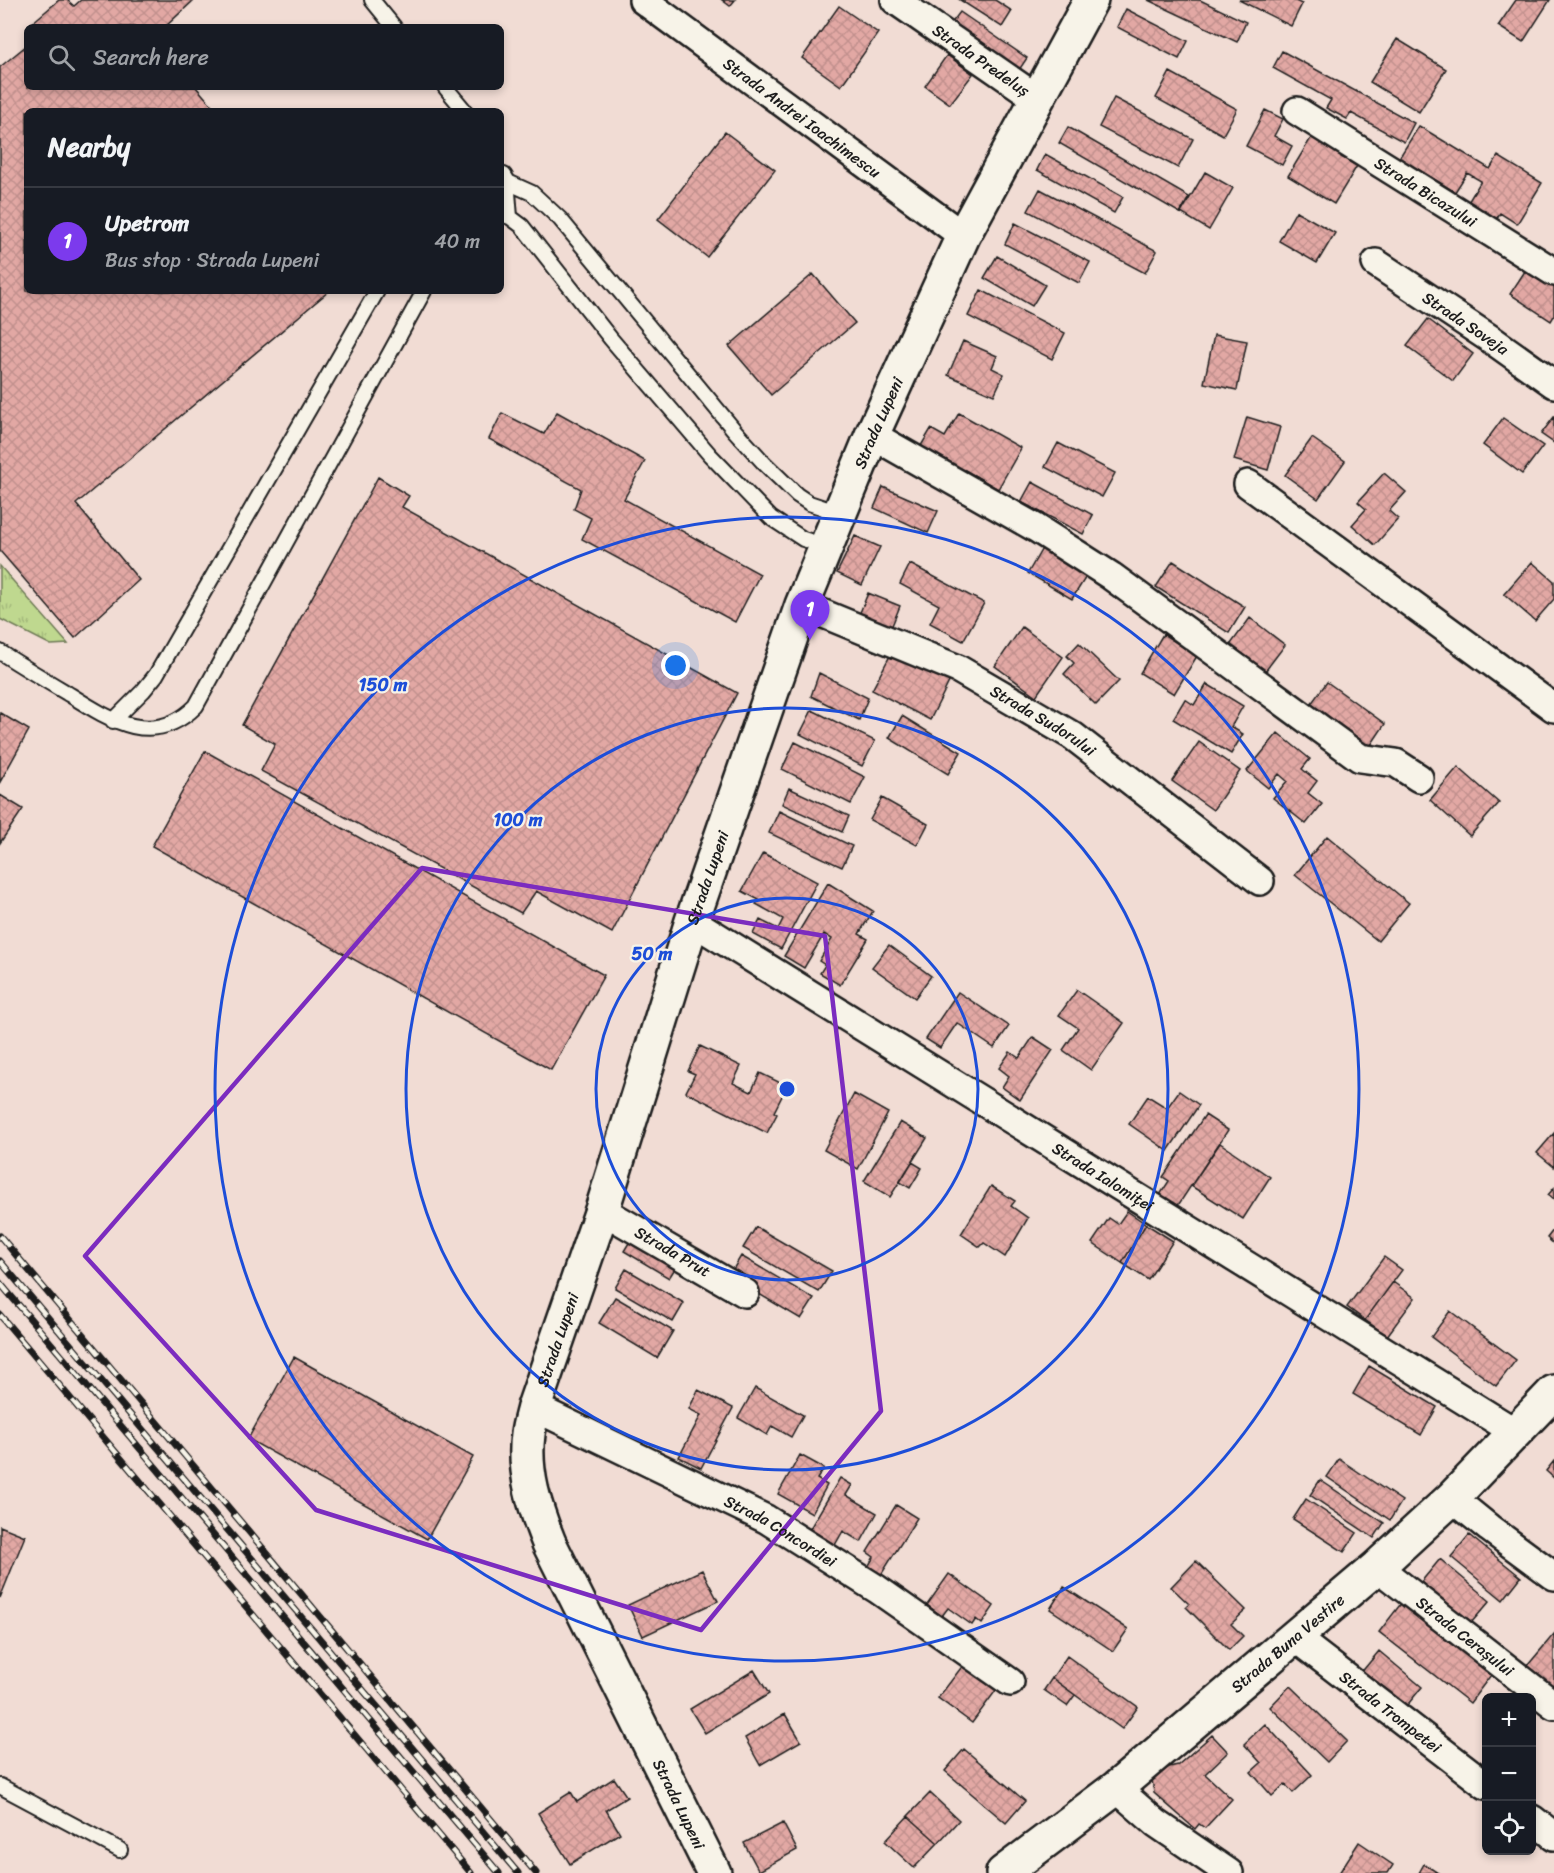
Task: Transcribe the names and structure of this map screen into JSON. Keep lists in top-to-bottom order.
{
  "streets": {
    "street": [
      "Strada Predeluș",
      "Strada Andrei Ioachimescu",
      "Strada Bicazului",
      "Strada Soveja",
      "Strada Lupeni",
      "Strada Sudorului",
      "Strada Ialomiței",
      "Strada Prut",
      "Strada Concordiei",
      "Strada Cerașului",
      "Strada Buna Vestire",
      "Strada Trompetei"
    ]
  },
  "crossings": [
    ["Strada Predeluș", "Strada Lupeni"],
    ["Strada Andrei Ioachimescu", "Strada Lupeni"],
    ["Strada Lupeni", "Strada Sudorului"],
    ["Strada Lupeni", "Strada Ialomiței"],
    ["Strada Lupeni", "Strada Prut"],
    ["Strada Lupeni", "Strada Concordiei"],
    ["Strada Ialomiței", "Strada Buna Vestire"],
    ["Strada Cerașului", "Strada Buna Vestire"],
    ["Strada Buna Vestire", "Strada Trompetei"]
  ],
  "page": {
    "search": "Search here",
    "heading": "Nearby",
    "list": [
      {
        "mark": "1",
        "name": "Upetrom",
        "note": "Bus stop · Strada Lupeni",
        "value": "40 m"
      }
    ],
    "pins": "1",
    "map_buttons": ["+", "−"]
  },
  "rings": ["150 m", "100 m", "50 m"]
}
